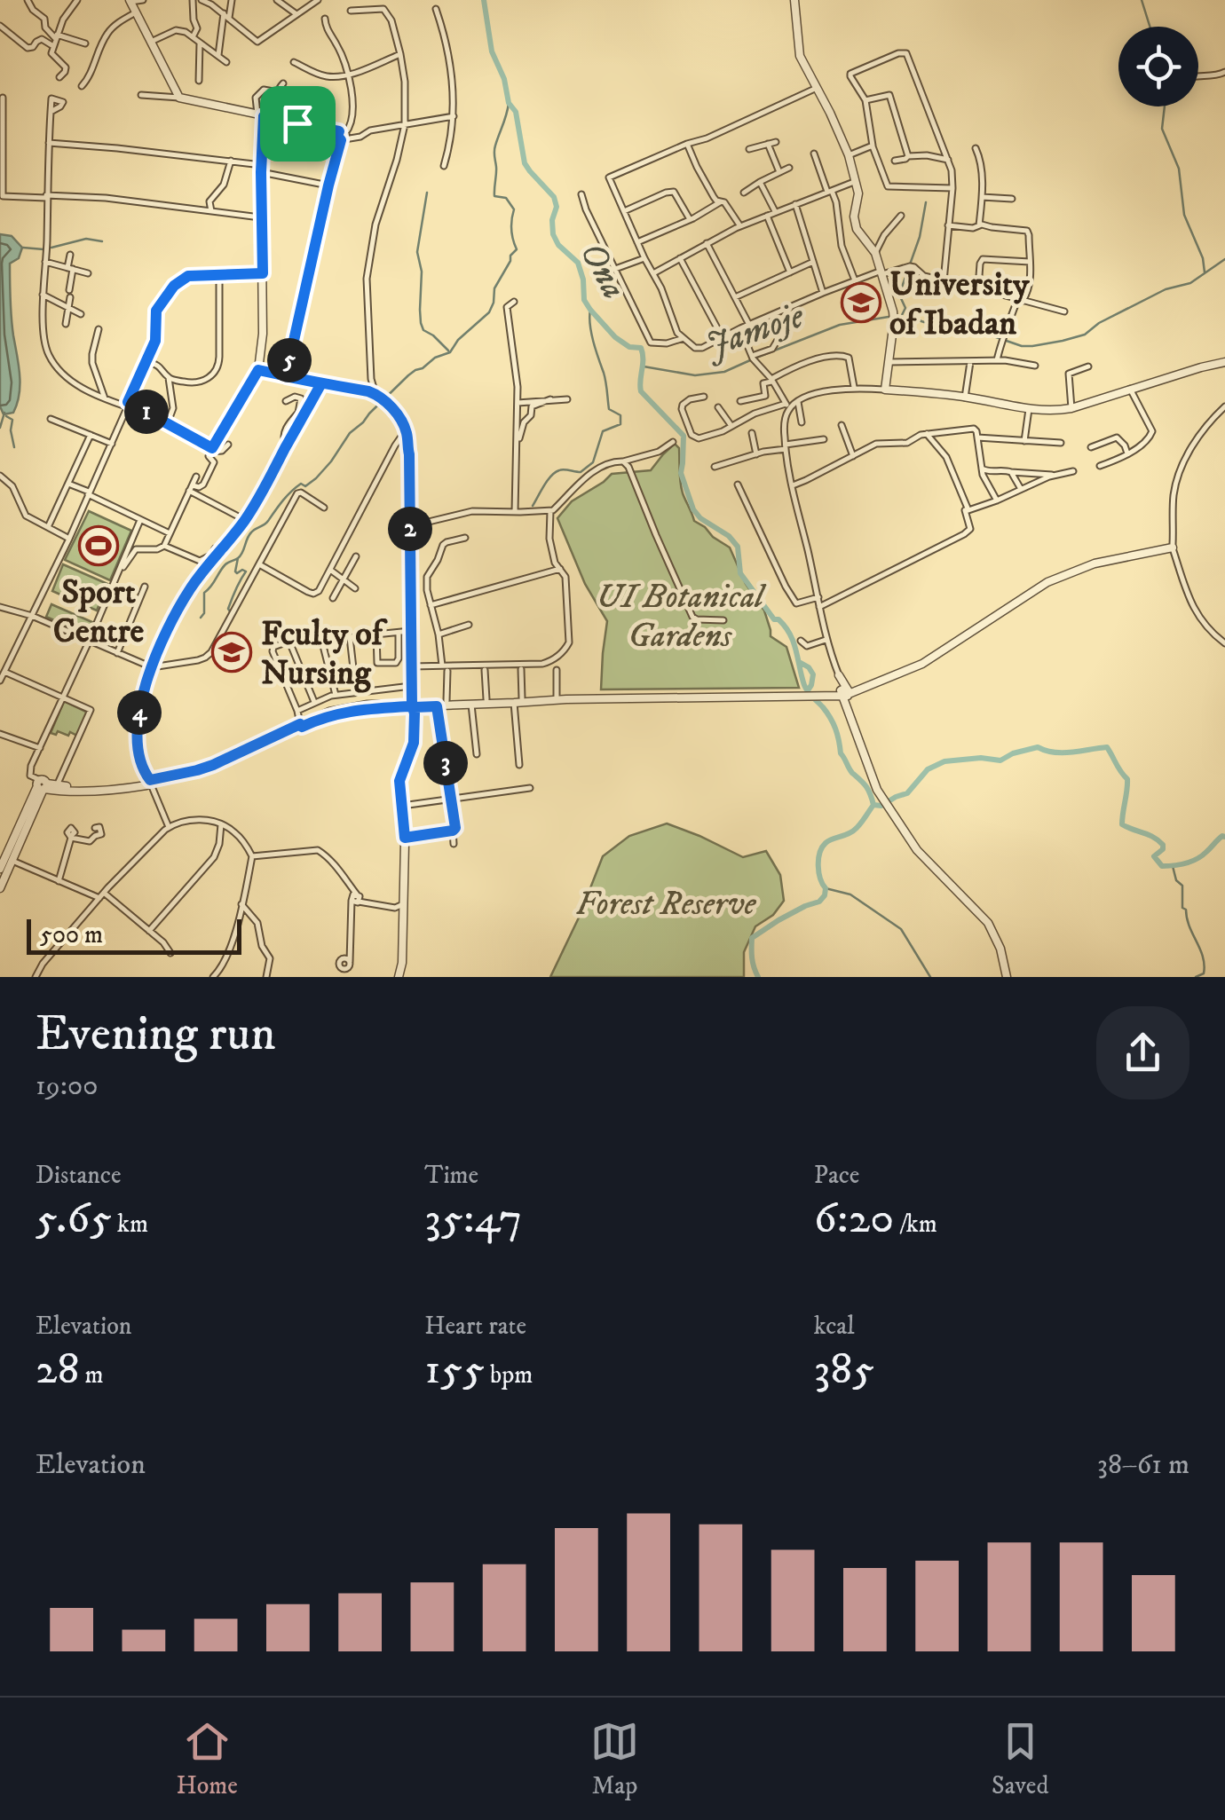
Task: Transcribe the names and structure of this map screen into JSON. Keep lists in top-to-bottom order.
{
  "water": ["Ona", "Jamoje"],
  "parks": ["UI Botanical Gardens", "Forest Reserve"],
  "places": {
    "school or university": ["University of Ibadan", "Fculty of Nursing"],
    "sports": ["Sport Centre"]
  },
  "scale_bar": "500 m",
  "page": {
    "pins": [
      "5",
      "1",
      "2",
      "4",
      "3"
    ],
    "scale": "500 m",
    "heading": ["Evening run", "19:00"],
    "stats": [
      ["Distance", "5.65 km"],
      ["Time", "35:47"],
      ["Pace", "6:20 /km"],
      ["Elevation", "28 m"],
      ["Heart rate", "155 bpm"],
      ["kcal", "385"]
    ],
    "chart": ["Elevation", "38–61 m"],
    "tabs": ["Home", "Map", "Saved"]
  }
}
